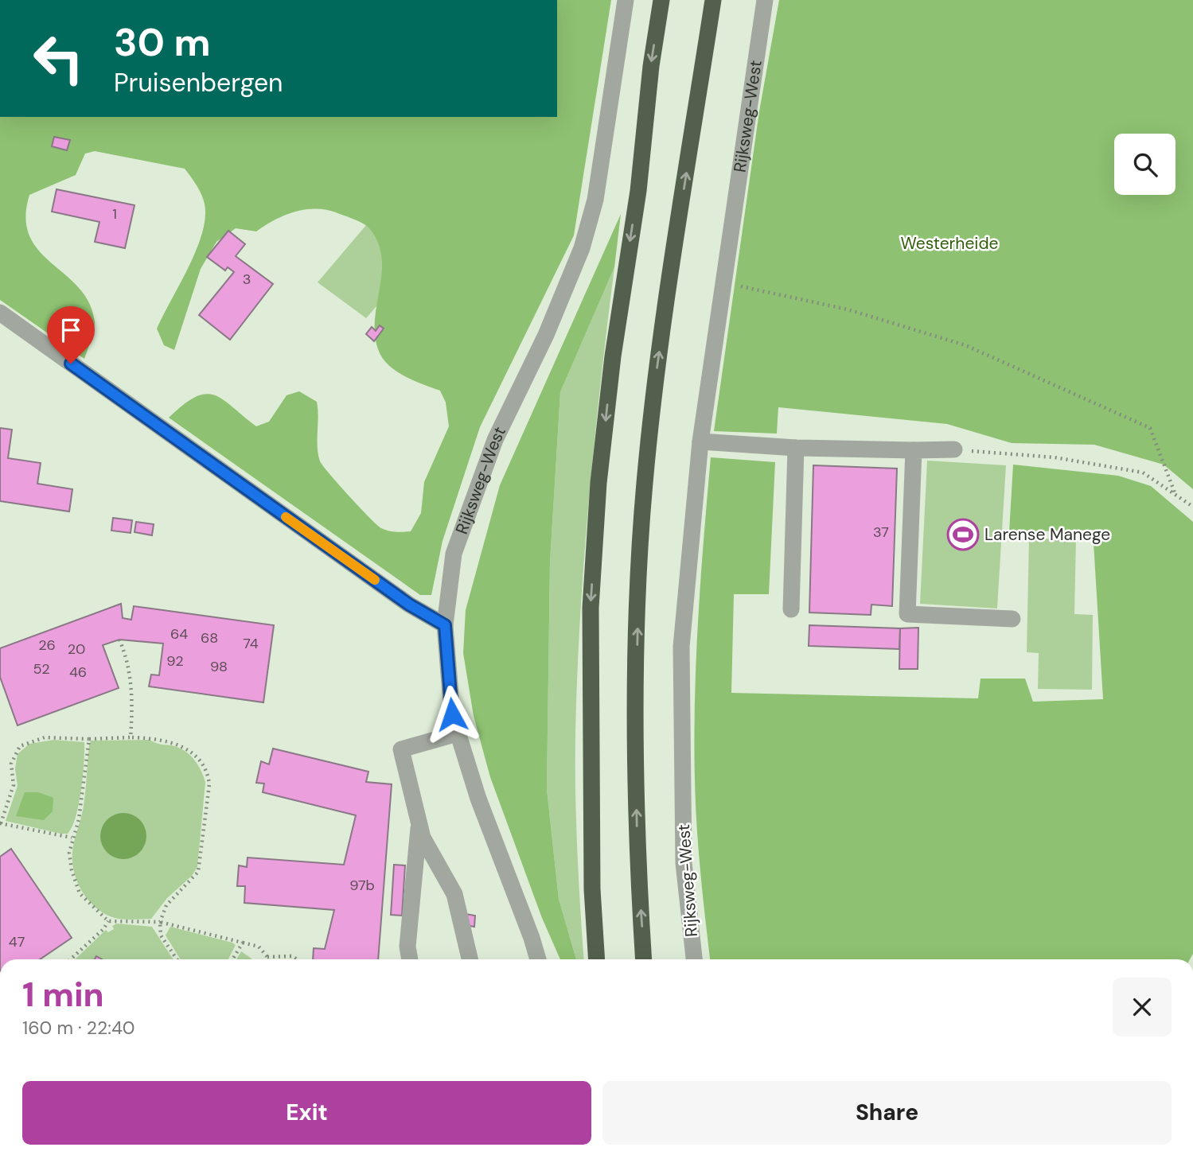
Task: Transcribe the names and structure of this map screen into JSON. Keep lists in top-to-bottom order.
{
  "streets": {
    "street": ["Rijksweg-West"]
  },
  "parks": ["Westerheide"],
  "places": {
    "sports": ["Larense Manege"]
  },
  "house_numbers": [
    "1",
    "3",
    "37",
    "64",
    "68",
    "74",
    "26",
    "20",
    "92",
    "98",
    "52",
    "46",
    "97b",
    "47"
  ],
  "page": {
    "turn": ["30 m", "Pruisenbergen"],
    "heading": ["1 min", "160 m · 22:40"],
    "buttons": ["Exit", "Share"]
  }
}
